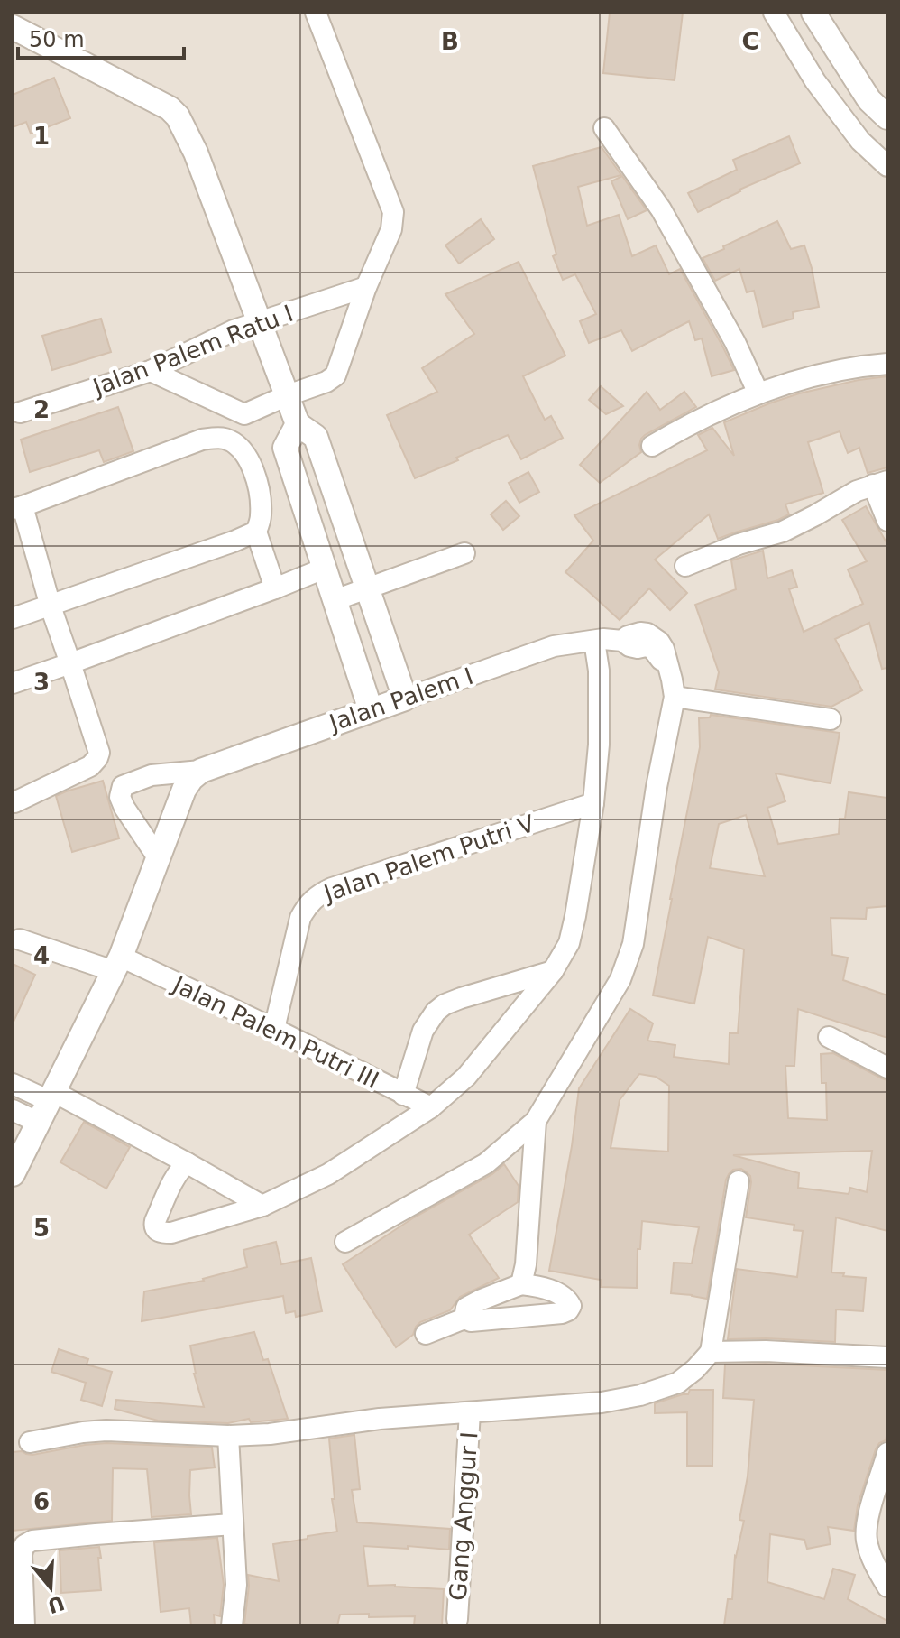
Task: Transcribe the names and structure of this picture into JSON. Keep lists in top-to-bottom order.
{
  "streets": {
    "street": [
      "Jalan Palem Ratu I",
      "Jalan Palem I",
      "Jalan Palem Putri V",
      "Jalan Palem Putri III",
      "Gang Anggur I"
    ]
  },
  "crossings": [
    ["Jalan Palem Putri V", "Jalan Palem Putri III"]
  ],
  "scale_bar": "50 m",
  "north": "bottom",
  "grid": {
    "columns": ["B", "C"],
    "rows": [
      "1",
      "2",
      "3",
      "4",
      "5",
      "6"
    ]
  }
}
